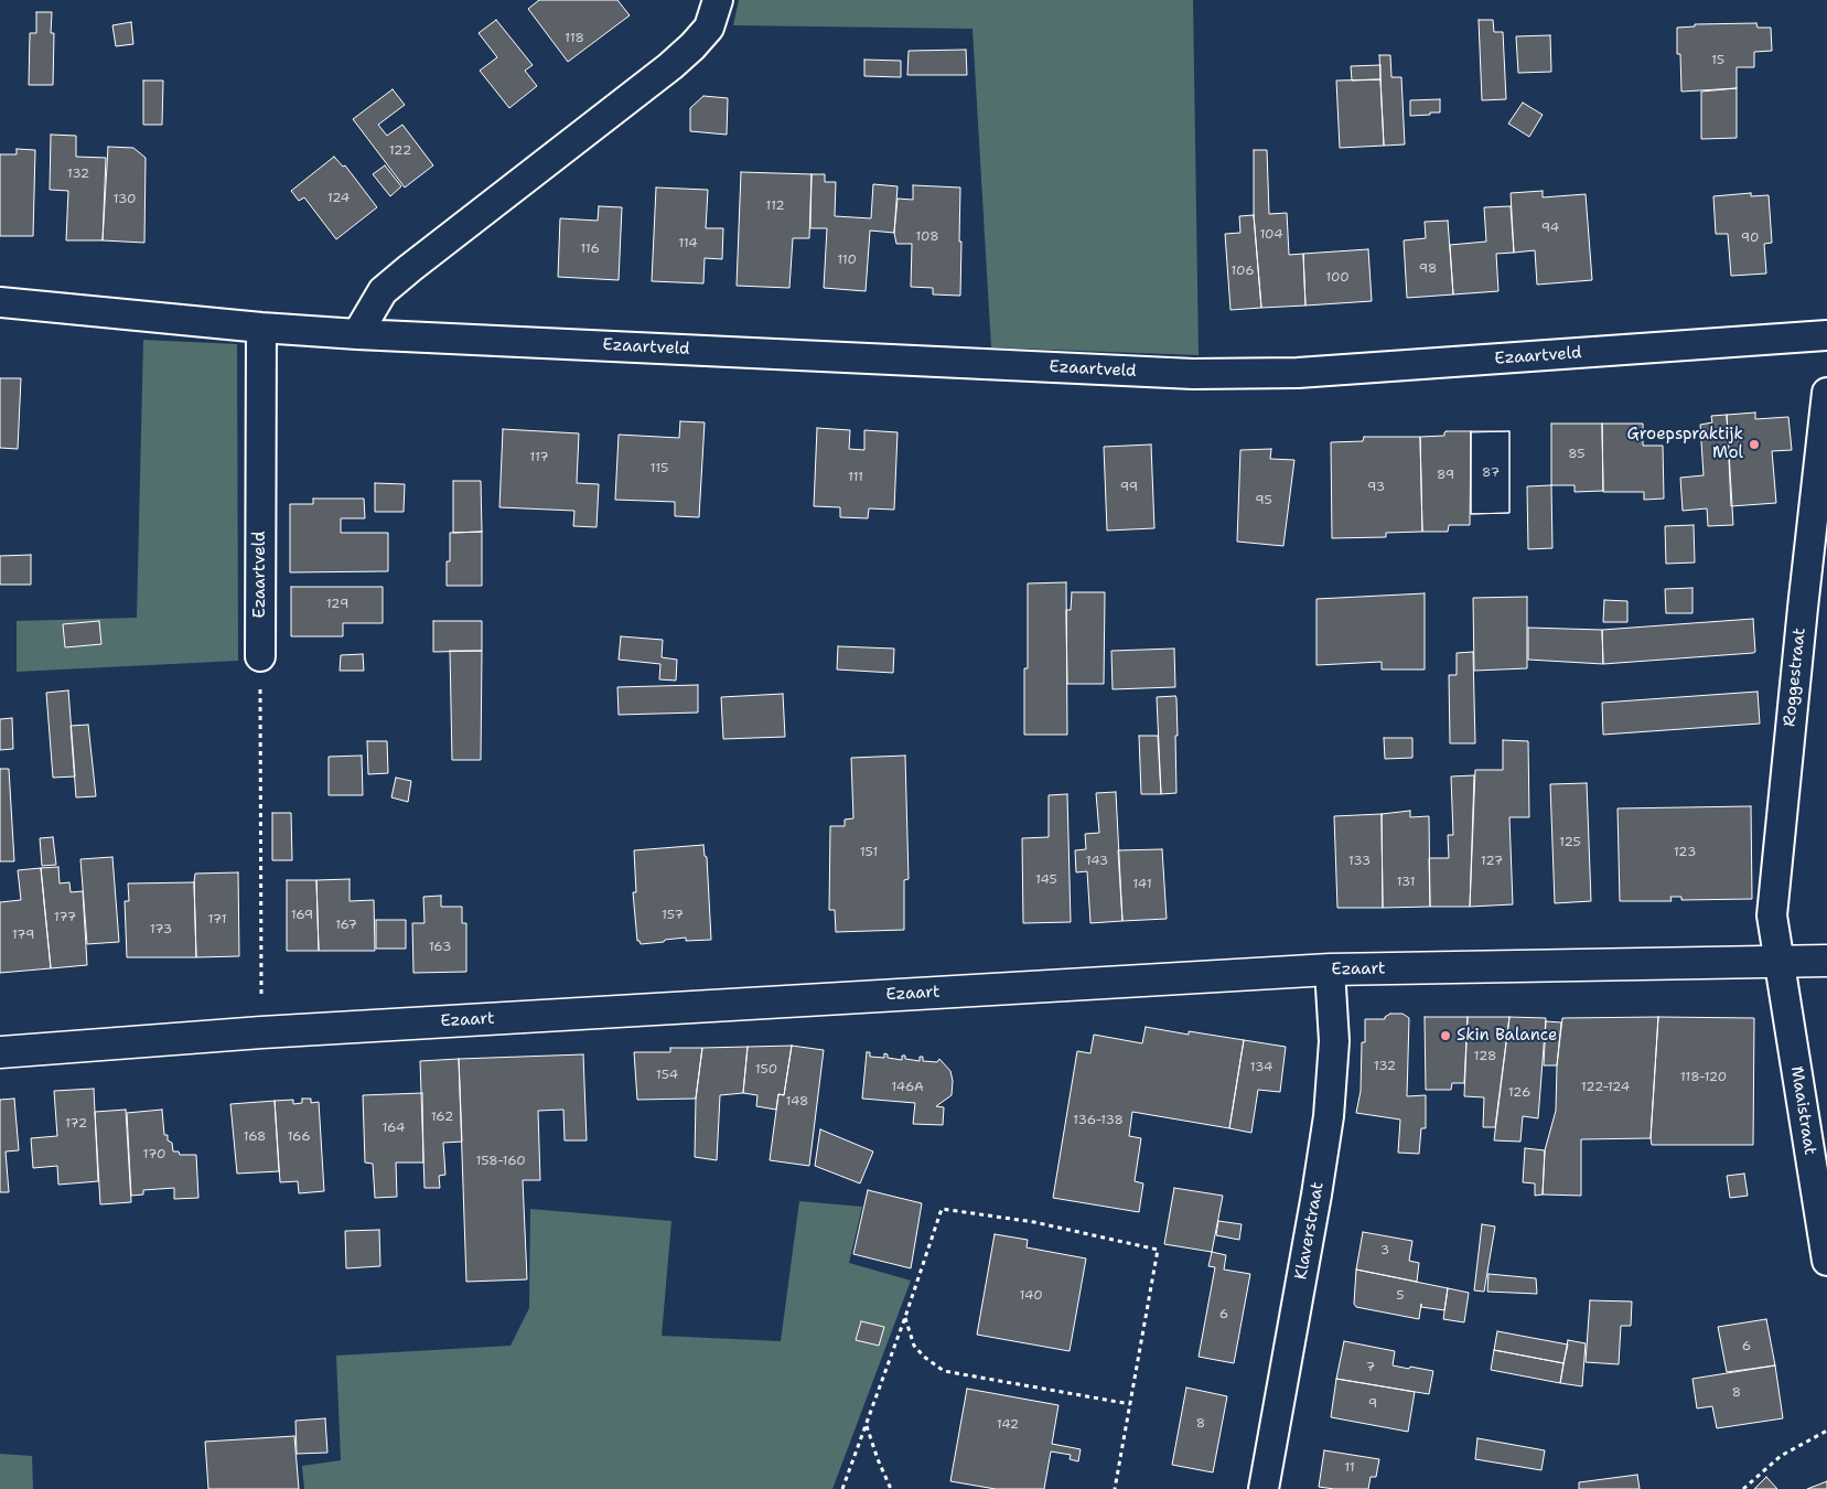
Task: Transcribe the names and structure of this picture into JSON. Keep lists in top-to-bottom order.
{
  "streets": {
    "main road": ["Ezaart"],
    "street": [
      "Ezaartveld",
      "Roggestraat",
      "Maaistraat",
      "Klaverstraat"
    ]
  },
  "crossings": [
    ["Roggestraat", "Ezaart"],
    ["Roggestraat", "Maaistraat"],
    ["Ezaart", "Maaistraat"],
    ["Ezaart", "Klaverstraat"]
  ],
  "places": ["Groepspraktijk Mol", "Skin Balance"],
  "house_numbers": [
    "118",
    "15",
    "122",
    "132",
    "124",
    "130",
    "112",
    "94",
    "104",
    "108",
    "90",
    "114",
    "116",
    "110",
    "98",
    "106",
    "100",
    "85",
    "117",
    "115",
    "87",
    "89",
    "111",
    "99",
    "93",
    "95",
    "129",
    "125",
    "151",
    "123",
    "143",
    "133",
    "127",
    "145",
    "131",
    "141",
    "169",
    "157",
    "177",
    "171",
    "167",
    "173",
    "179",
    "163",
    "128",
    "132",
    "134",
    "150",
    "154",
    "118-120",
    "146A",
    "122-124",
    "126",
    "148",
    "162",
    "136-138",
    "172",
    "164",
    "168",
    "166",
    "170",
    "158-160",
    "3",
    "140",
    "5",
    "6",
    "6",
    "7",
    "8",
    "9",
    "8",
    "142",
    "11"
  ]
}
